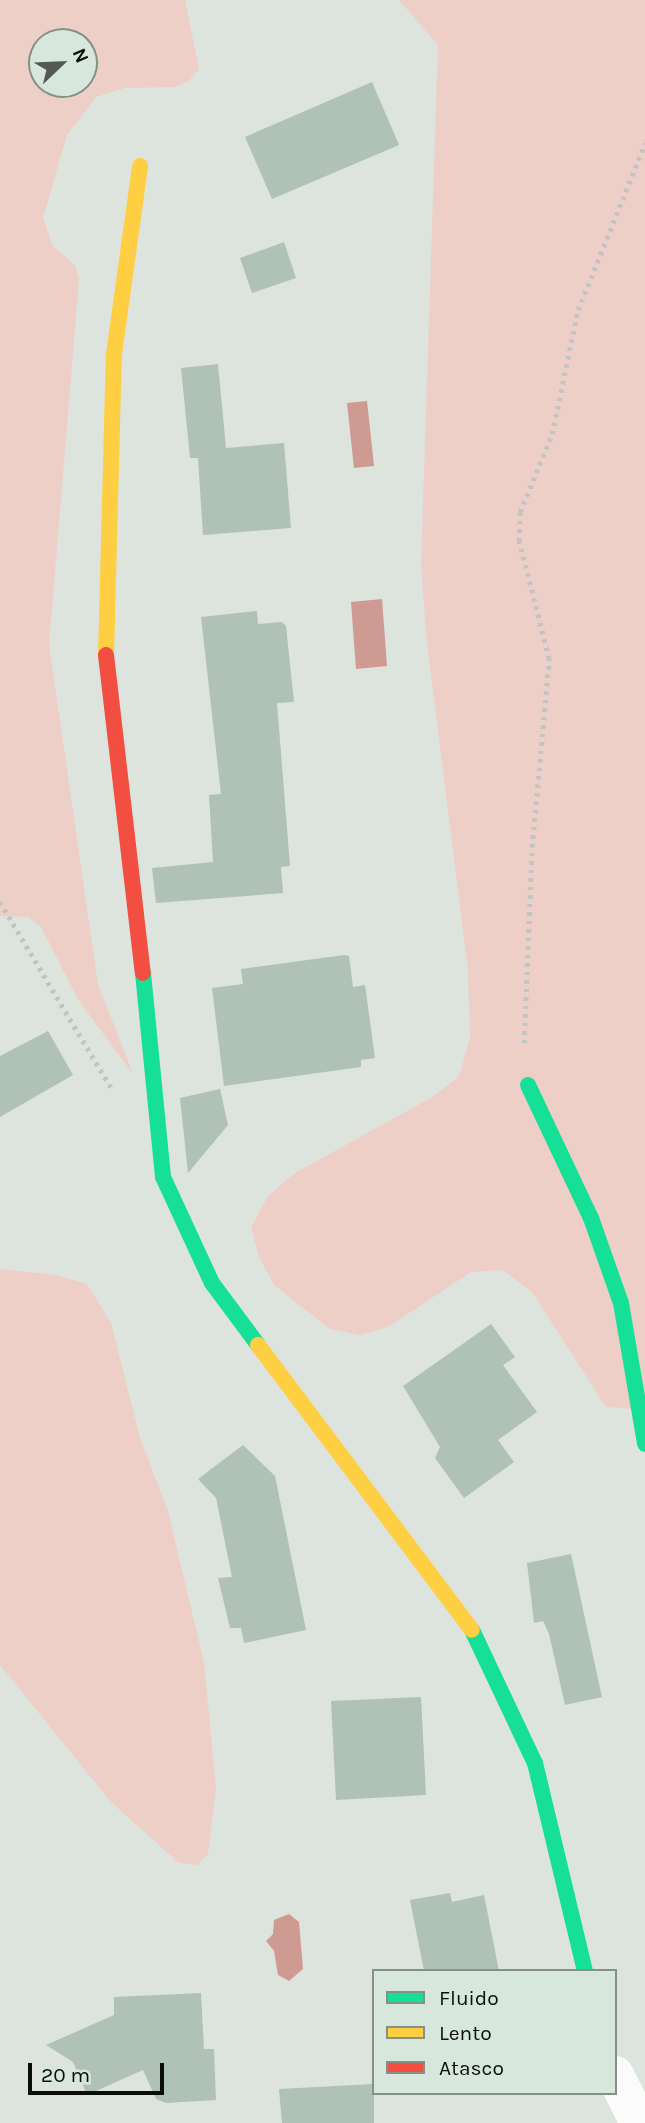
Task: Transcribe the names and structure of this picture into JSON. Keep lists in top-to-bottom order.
{
  "legend": ["Fluido", "Lento", "Atasco"],
  "scale_bar": "20 m",
  "north": "top right"
}
